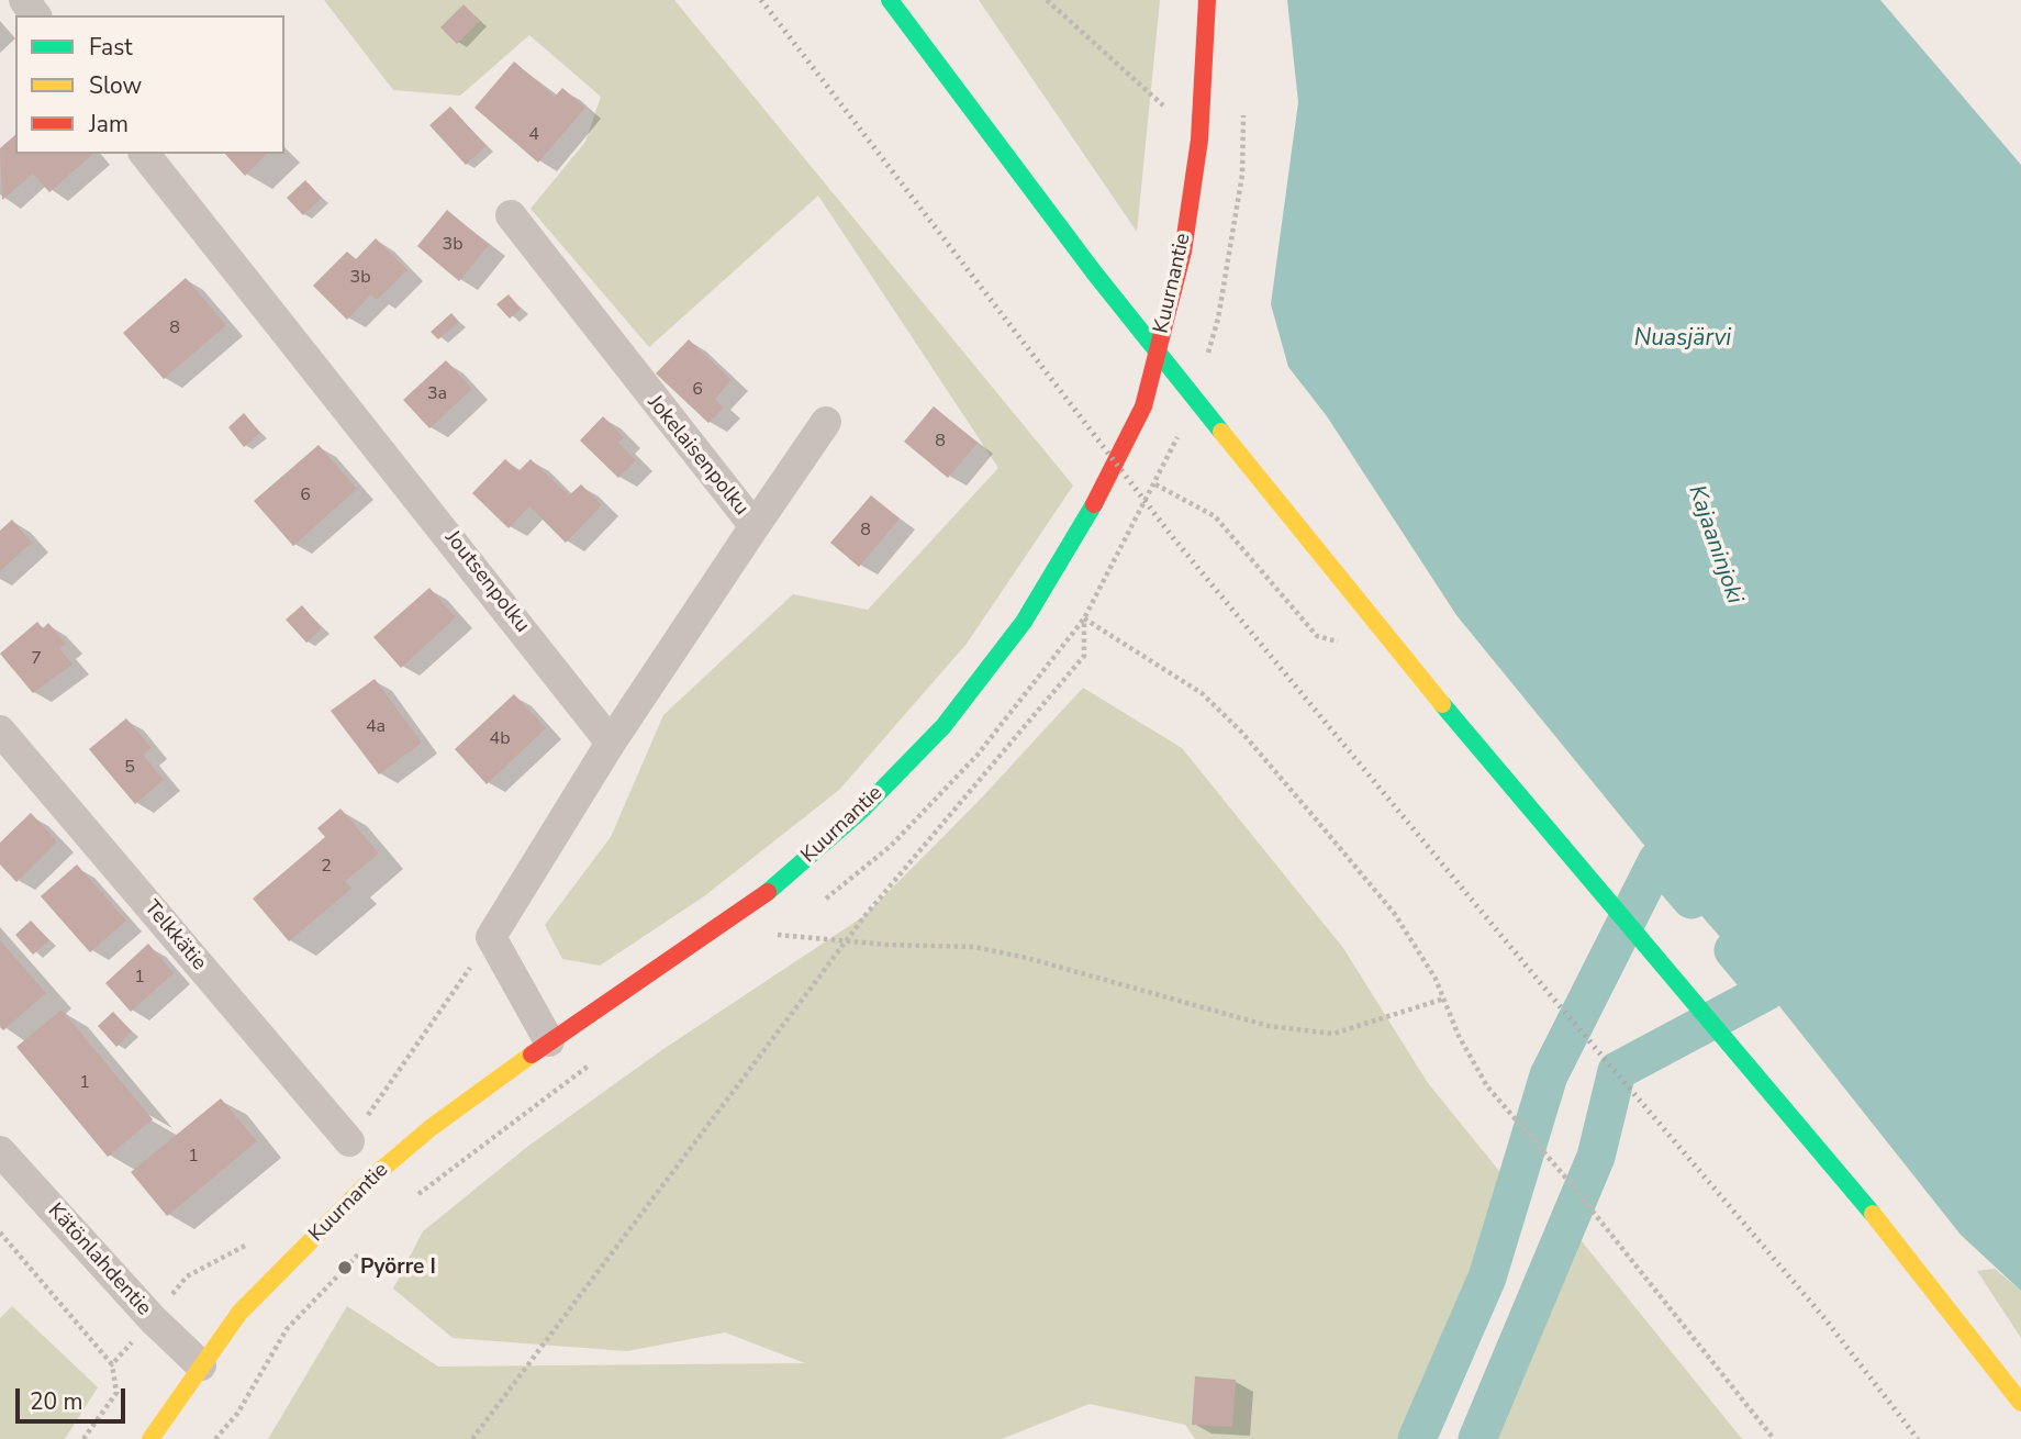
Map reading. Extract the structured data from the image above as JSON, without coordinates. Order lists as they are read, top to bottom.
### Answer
{
  "streets": {
    "main road": ["Kuurnantie"],
    "street": [
      "Jokelaisenpolku",
      "Joutsenpolku",
      "Telkkätie",
      "Kätönlahdentie"
    ]
  },
  "crossings": [
    ["Kuurnantie", "Kätönlahdentie"],
    ["Jokelaisenpolku", "Joutsenpolku"]
  ],
  "water": ["Nuasjärvi", "Kajaaninjoki"],
  "places": ["Pyörre I"],
  "house_numbers": [
    "4",
    "3b",
    "3b",
    "8",
    "6",
    "3a",
    "8",
    "6",
    "8",
    "7",
    "4a",
    "4b",
    "5",
    "2",
    "1",
    "1",
    "1"
  ],
  "legend": ["Fast", "Slow", "Jam"],
  "scale_bar": "20 m"
}
